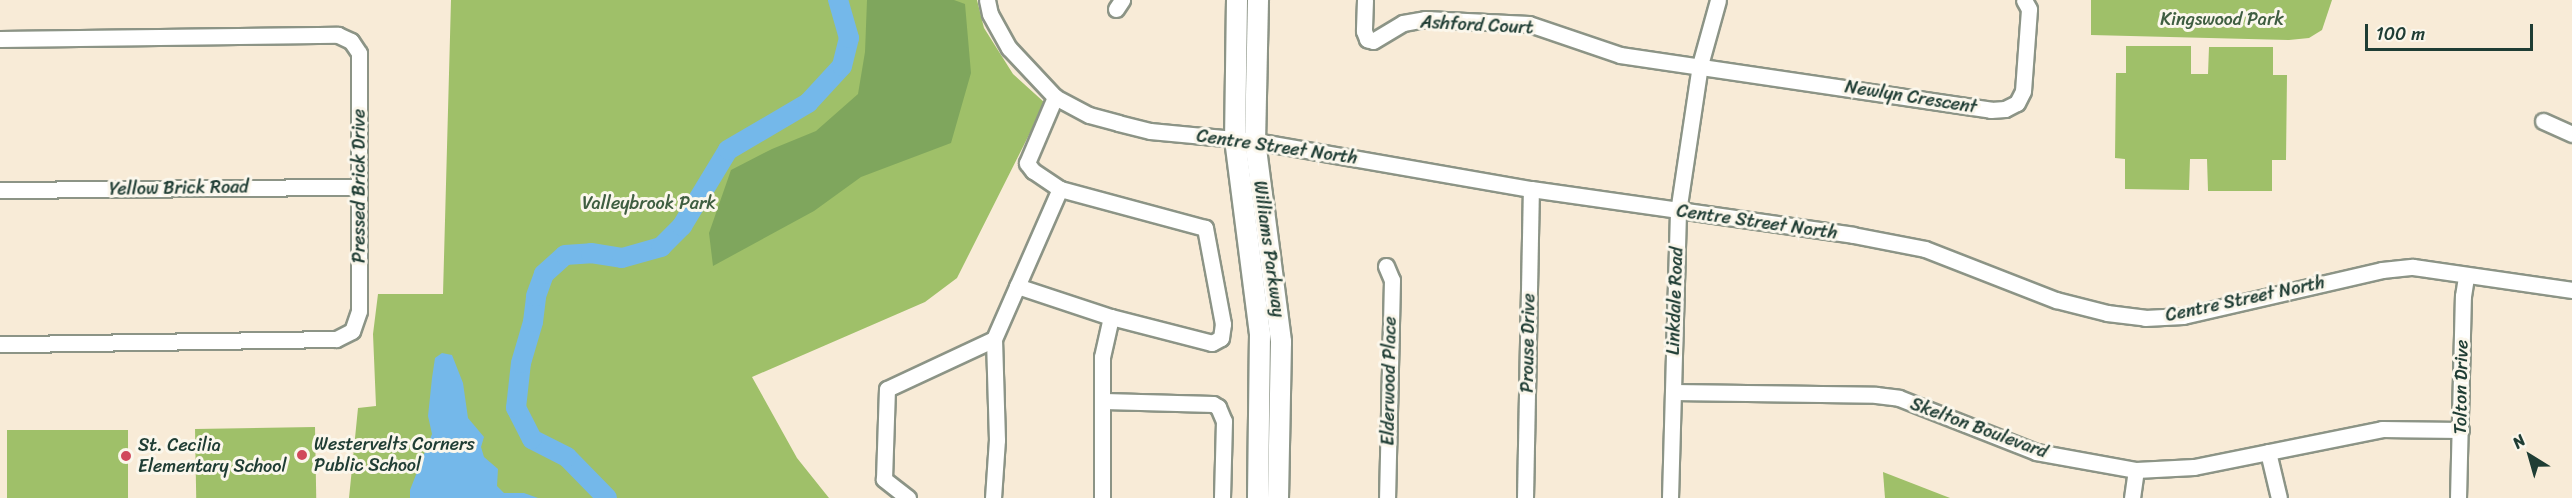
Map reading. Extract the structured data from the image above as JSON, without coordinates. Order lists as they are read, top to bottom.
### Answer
{
  "streets": {
    "main road": ["Williams Parkway"],
    "street": [
      "Ashford Court",
      "Newlyn Crescent",
      "Centre Street North",
      "Pressed Brick Drive",
      "Yellow Brick Road",
      "Linkdale Road",
      "Prouse Drive",
      "Elderwood Place",
      "Tolton Drive",
      "Skelton Boulevard"
    ]
  },
  "crossings": [
    ["Ashford Court", "Newlyn Crescent"],
    ["Ashford Court", "Linkdale Road"],
    ["Newlyn Crescent", "Linkdale Road"],
    ["Centre Street North", "Williams Parkway"],
    ["Centre Street North", "Linkdale Road"],
    ["Centre Street North", "Prouse Drive"],
    ["Centre Street North", "Tolton Drive"],
    ["Pressed Brick Drive", "Yellow Brick Road"],
    ["Linkdale Road", "Skelton Boulevard"],
    ["Tolton Drive", "Skelton Boulevard"]
  ],
  "parks": ["Kingswood Park", "Valleybrook Park"],
  "places": ["Westervelts Corners Public School", "St. Cecilia Elementary School"],
  "scale_bar": "100 m",
  "north": "top left"
}
